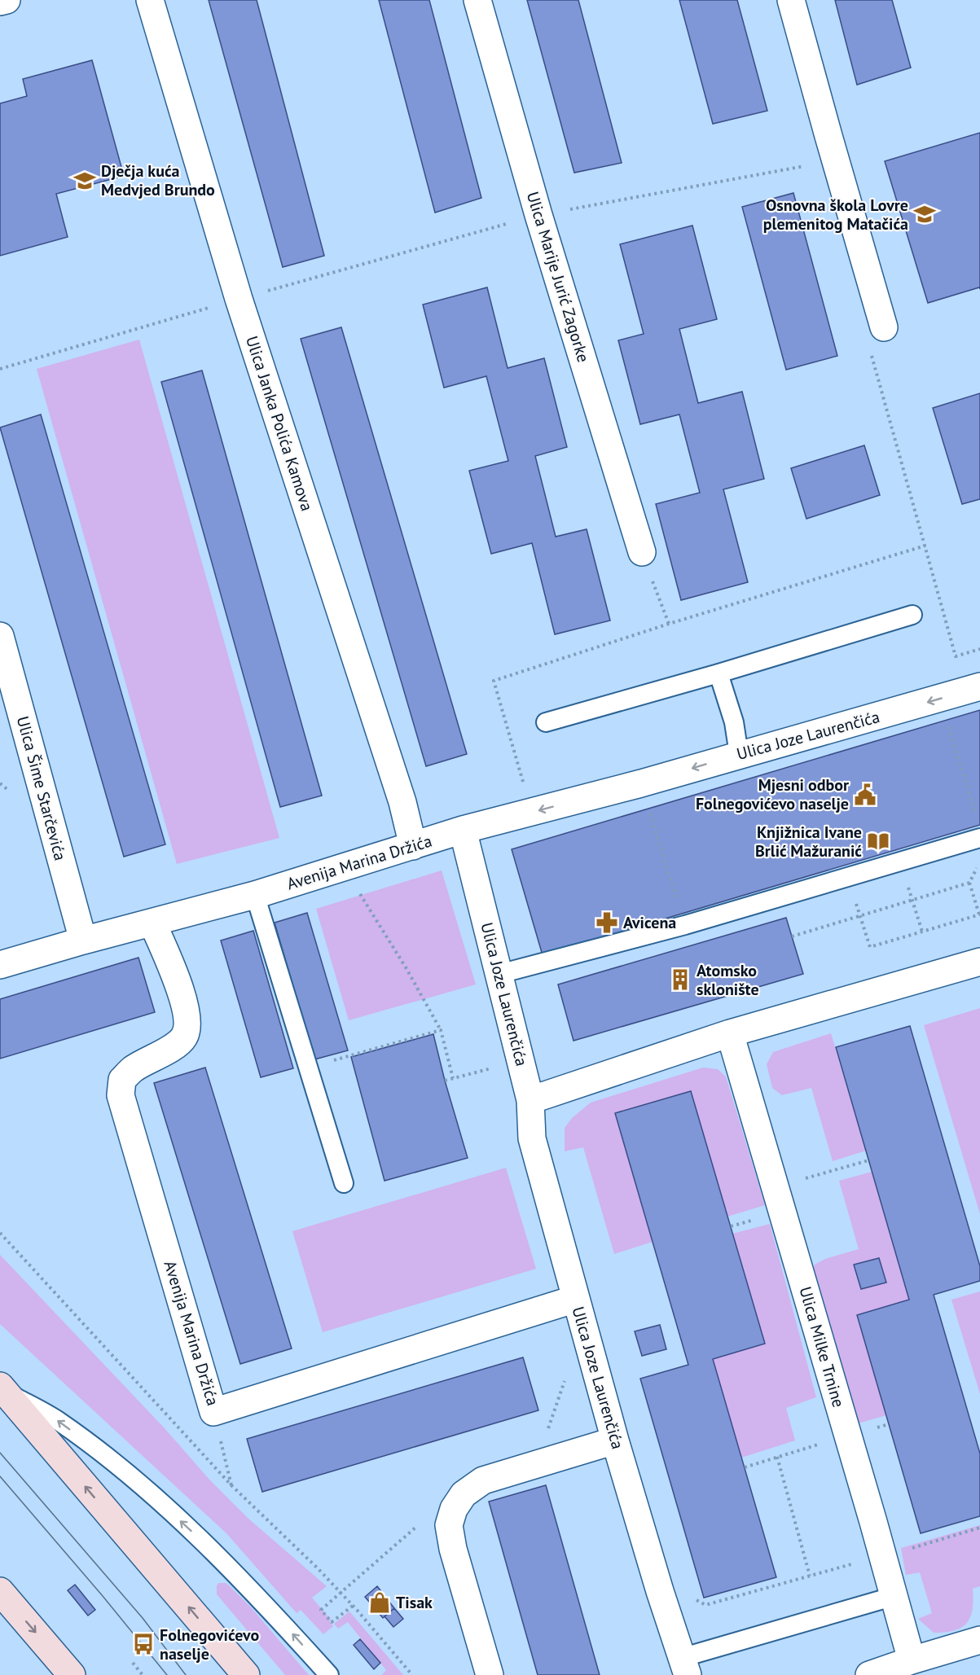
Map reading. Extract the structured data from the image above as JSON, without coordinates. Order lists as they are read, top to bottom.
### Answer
{
  "streets": {
    "street": [
      "Ulica Marije Jurić Zagorke",
      "Ulica Janka Polića Kamova",
      "Ulica Joze Laurenčića",
      "Ulica Šime Starčevića",
      "Avenija Marina Držića",
      "Ulica Milke Trnine"
    ]
  },
  "crossings": [
    ["Ulica Janka Polića Kamova", "Avenija Marina Držića"],
    ["Ulica Joze Laurenčića", "Avenija Marina Držića"],
    ["Ulica Šime Starčevića", "Avenija Marina Držića"]
  ],
  "one_way": ["Ulica Joze Laurenčića"],
  "places": {
    "school or university": ["Dječja kuća Medvjed Brundo", "Osnovna škola Lovre plemenitog Matačića"],
    "public building": ["Mjesni odbor Folnegovićevo naselje"],
    "library": ["Knjižnica Ivane Brlić Mažuranić"],
    "pharmacy": ["Avicena"],
    "building": ["Atomsko sklonište"],
    "shop": ["Tisak"],
    "bus stop": ["Folnegovićevo naselje"]
  }
}
